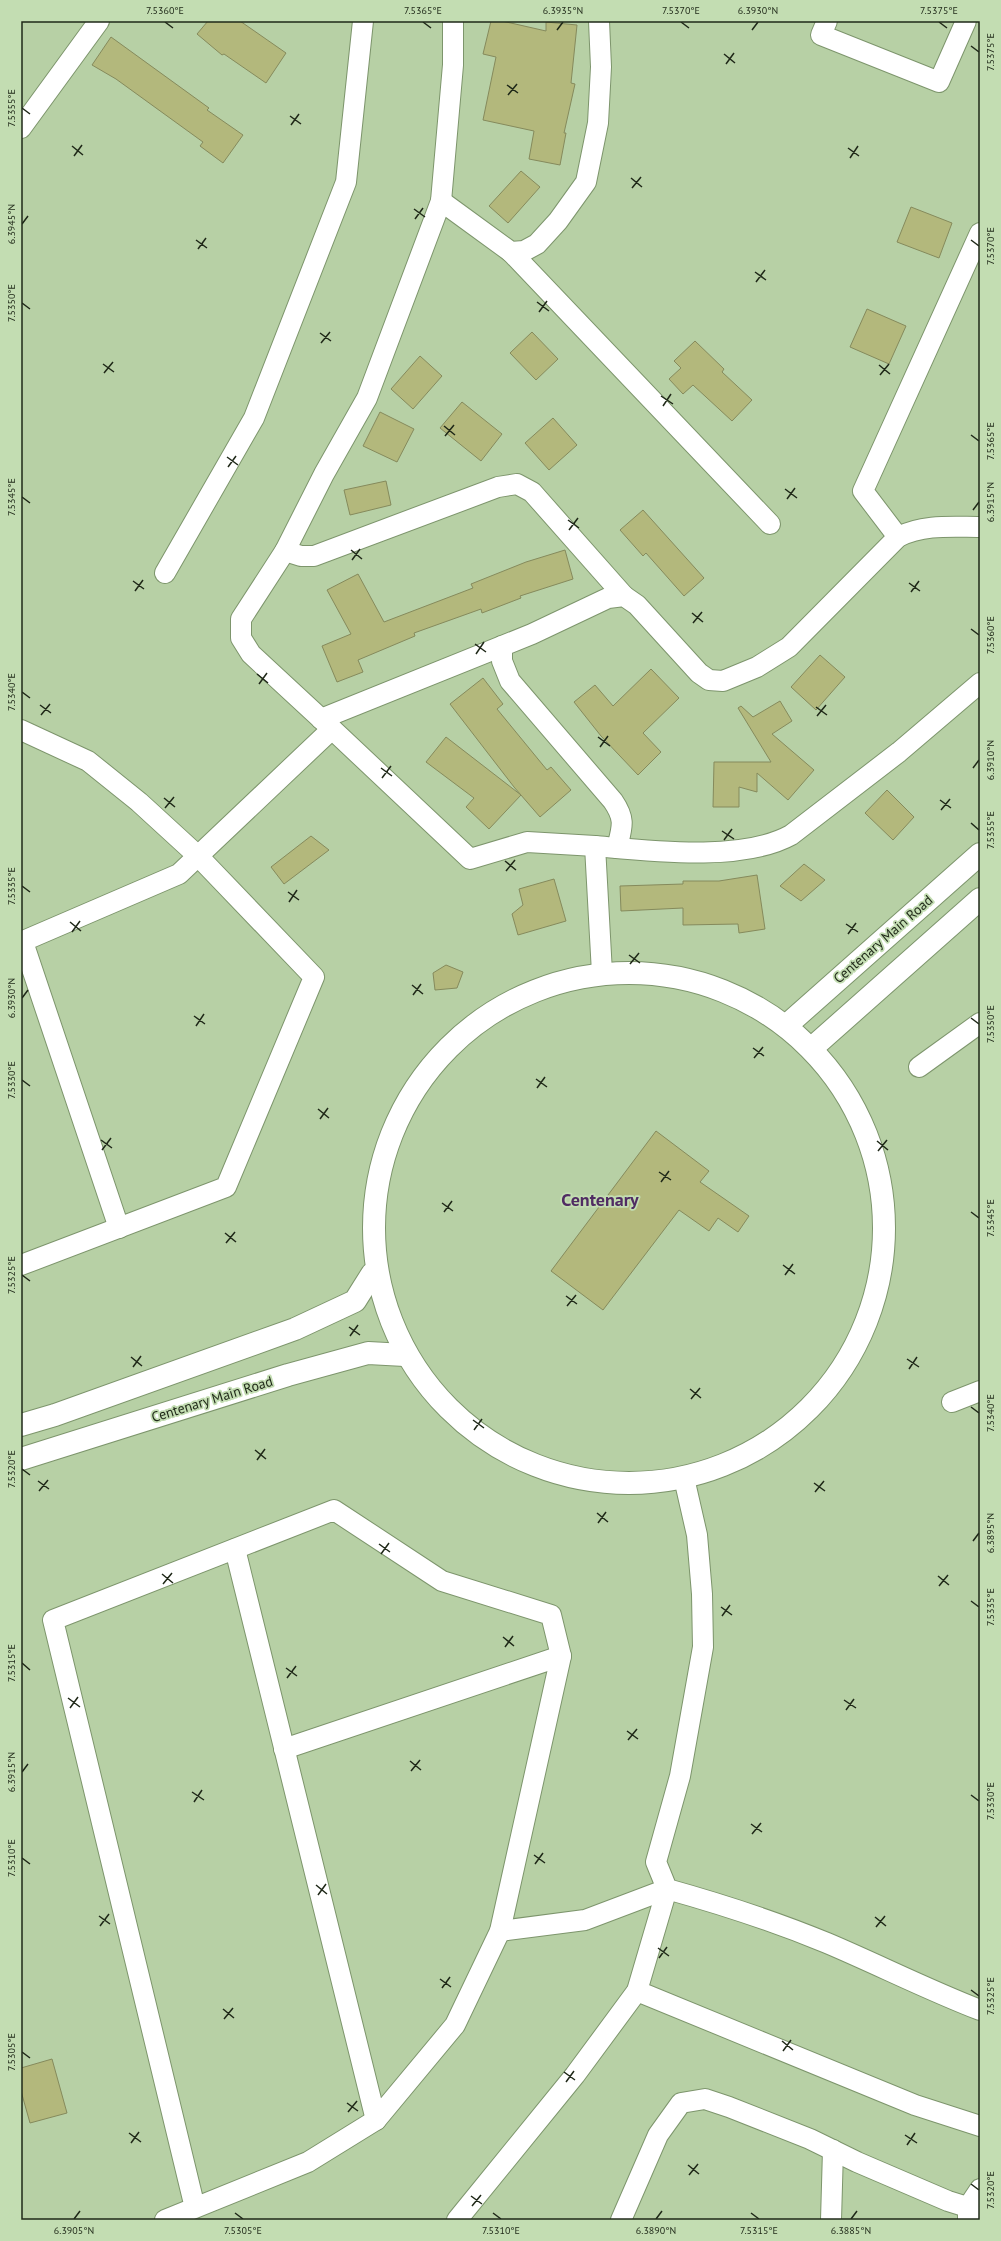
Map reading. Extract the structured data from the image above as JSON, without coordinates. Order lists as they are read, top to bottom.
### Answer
{
  "streets": {
    "street": ["Centenary Main Road"]
  },
  "districts": ["Centenary"],
  "coordinates": [
    "7.5360°E",
    "7.5365°E",
    "6.3935°N",
    "7.5370°E",
    "6.3930°N",
    "7.5375°E",
    "7.5355°E",
    "6.3945°N",
    "7.5350°E",
    "7.5345°E",
    "6.3915°N",
    "7.5340°E",
    "6.3910°N",
    "7.5335°E",
    "7.5330°E",
    "7.5325°E",
    "7.5320°E",
    "6.3895°N",
    "7.5315°E",
    "7.5310°E",
    "7.5305°E",
    "6.3905°N",
    "6.3890°N",
    "6.3885°N"
  ]
}
